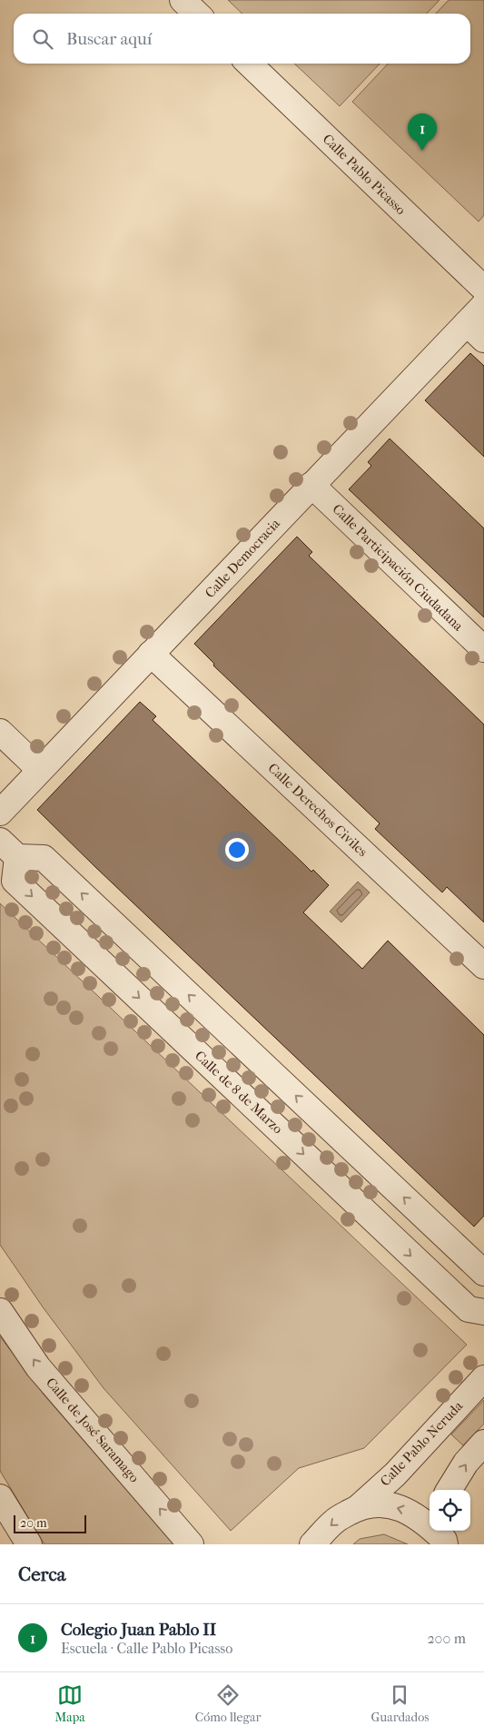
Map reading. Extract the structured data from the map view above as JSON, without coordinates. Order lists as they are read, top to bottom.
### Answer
{
  "streets": {
    "street": [
      "Calle Pablo Picasso",
      "Calle Democracia",
      "Calle Participación Ciudadana",
      "Calle Derechos Civiles",
      "Calle de 8 de Marzo",
      "Calle de José Saramago",
      "Calle Pablo Neruda"
    ]
  },
  "crossings": [
    ["Calle Democracia", "Calle Participación Ciudadana"],
    ["Calle Democracia", "Calle Derechos Civiles"]
  ],
  "one_way": ["Calle de José Saramago"],
  "scale_bar": "20 m",
  "page": {
    "search": "Buscar aquí",
    "pins": "1",
    "scale": "20 m",
    "heading": "Cerca",
    "list": [
      {
        "mark": "1",
        "name": "Colegio Juan Pablo II",
        "note": "Escuela · Calle Pablo Picasso",
        "value": "200 m"
      }
    ],
    "nav": ["Mapa", "Cómo llegar", "Guardados"]
  }
}
